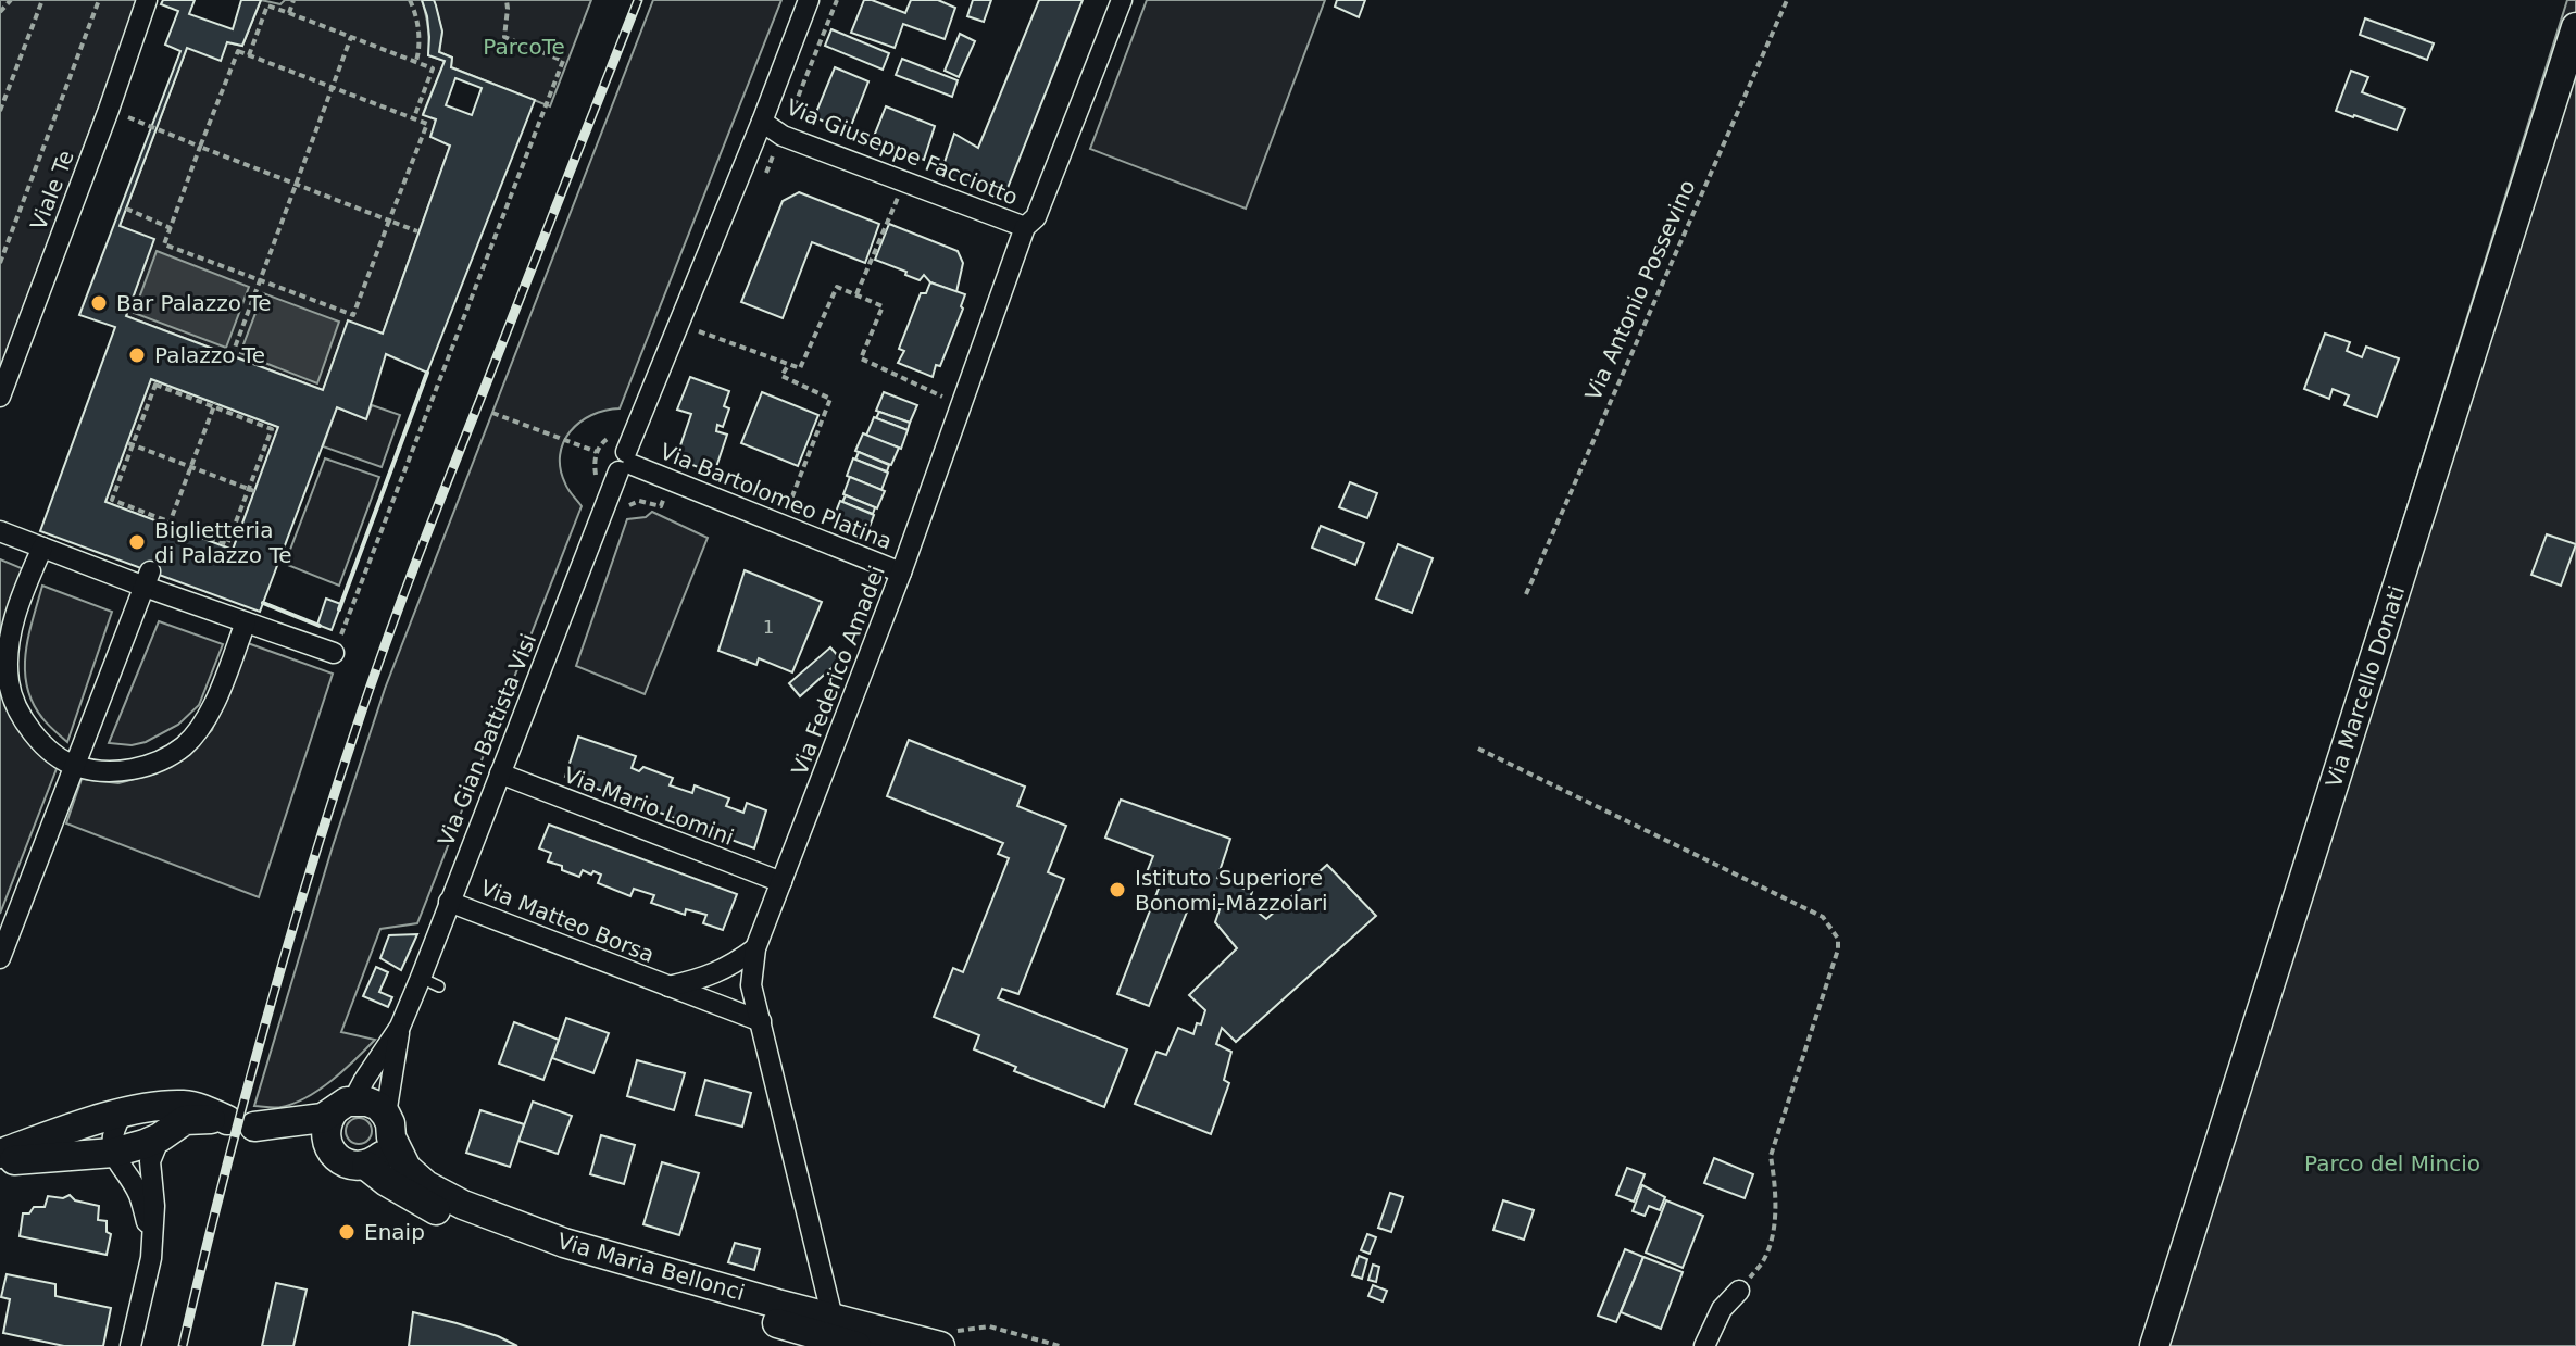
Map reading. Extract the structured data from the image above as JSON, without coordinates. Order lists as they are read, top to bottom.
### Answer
{
  "streets": {
    "street": [
      "Via Giuseppe Facciotto",
      "Viale Te",
      "Via Bartolomeo Platina",
      "Via Federico Amadei",
      "Via Marcello Donati",
      "Via Gian Battista Visi",
      "Via Mario Lomini",
      "Via Matteo Borsa",
      "Via Maria Bellonci"
    ],
    "path": ["Via Antonio Possevino"]
  },
  "crossings": [
    ["Via Giuseppe Facciotto", "Via Federico Amadei"],
    ["Via Giuseppe Facciotto", "Via Gian Battista Visi"],
    ["Via Bartolomeo Platina", "Via Federico Amadei"],
    ["Via Bartolomeo Platina", "Via Gian Battista Visi"],
    ["Via Federico Amadei", "Via Mario Lomini"],
    ["Via Federico Amadei", "Via Matteo Borsa"],
    ["Via Federico Amadei", "Via Maria Bellonci"],
    ["Via Gian Battista Visi", "Via Mario Lomini"],
    ["Via Gian Battista Visi", "Via Matteo Borsa"],
    ["Via Gian Battista Visi", "Via Maria Bellonci"]
  ],
  "parks": ["ParcoTe", "Parco del Mincio"],
  "places": [
    "Bar Palazzo Te",
    "Palazzo Te",
    "Biglietteria di Palazzo Te",
    "Istituto Superiore Bonomi-Mazzolari",
    "Enaip"
  ],
  "house_numbers": ["1"]
}
